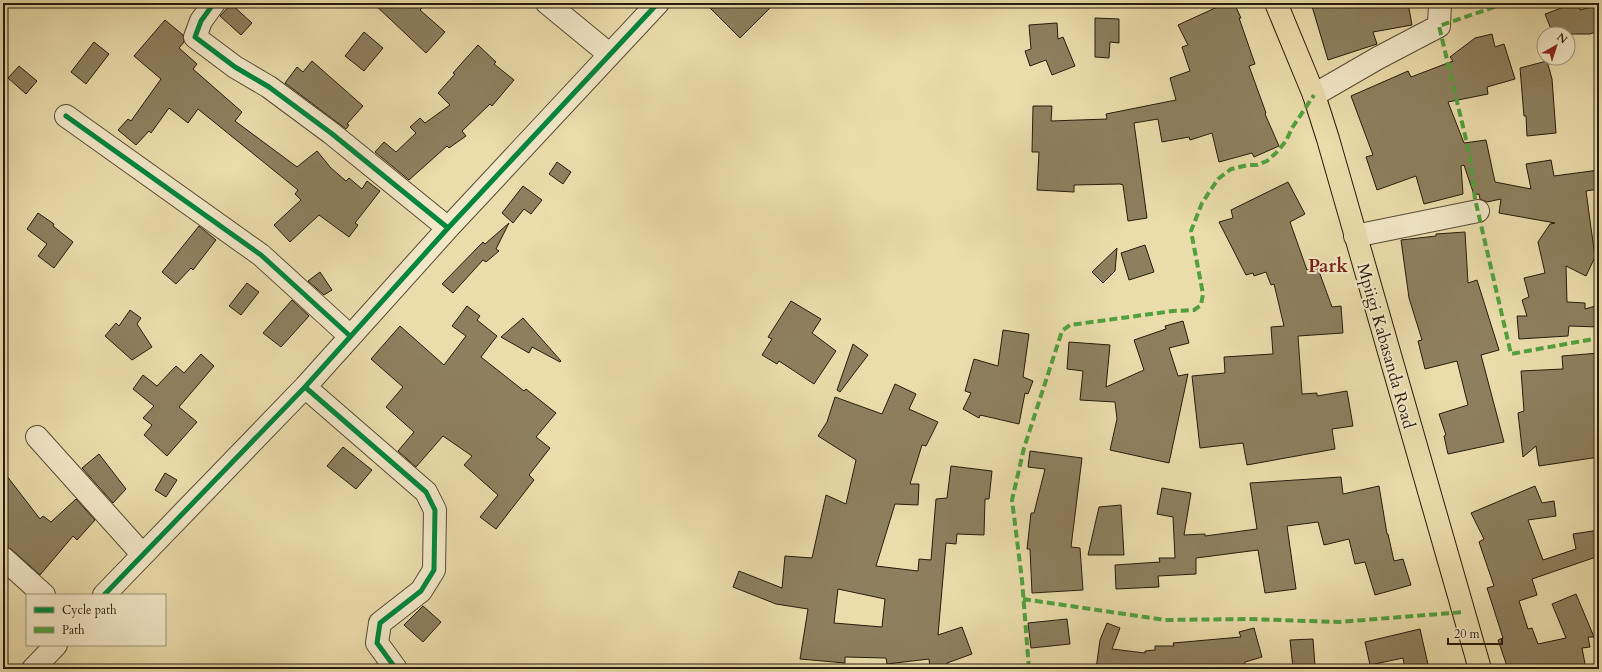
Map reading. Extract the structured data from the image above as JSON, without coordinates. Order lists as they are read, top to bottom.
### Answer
{
  "streets": {
    "main road": ["Mpiigi Kabasanda Road"]
  },
  "districts": ["Park"],
  "legend": ["Cycle path", "Path"],
  "scale_bar": "20 m",
  "north": "top right"
}
